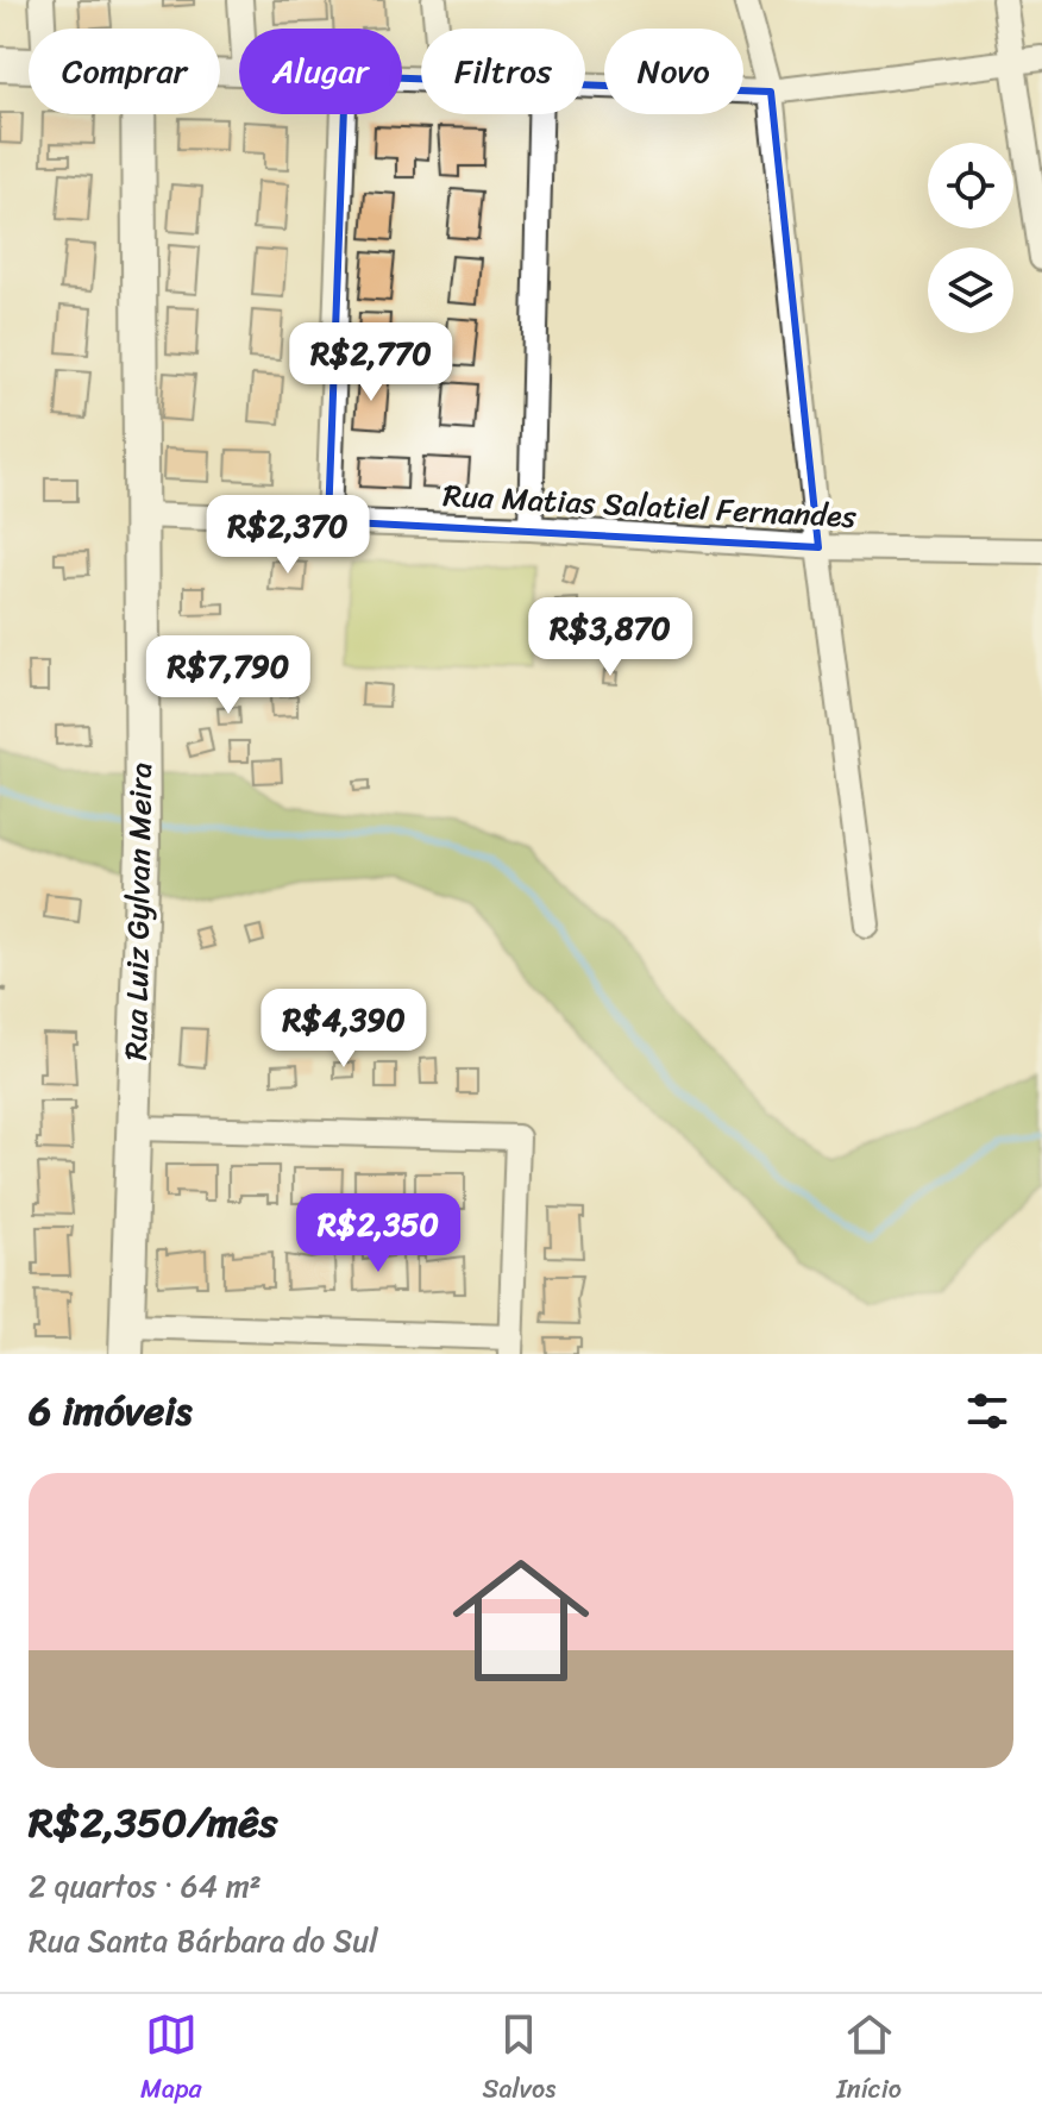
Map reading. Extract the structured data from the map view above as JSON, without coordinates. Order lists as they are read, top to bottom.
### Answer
{
  "streets": {
    "street": ["Rua Matias Salatiel Fernandes", "Rua Luiz Gylvan Meira"]
  },
  "crossings": [
    ["Rua Matias Salatiel Fernandes", "Rua Luiz Gylvan Meira"]
  ],
  "page": {
    "chip": [
      "Comprar",
      "Alugar",
      "Filtros",
      "Novo"
    ],
    "price": [
      "R$2,770",
      "R$2,370",
      "R$3,870",
      "R$7,790",
      "R$4,390",
      "R$2,350"
    ],
    "heading": "6 imóveis",
    "list": [
      {
        "name": "R$2,350/mês",
        "note": "2 quartos · 64 m² · Rua Santa Bárbara do Sul"
      }
    ],
    "tabs": ["Mapa", "Salvos", "Início"]
  }
}
